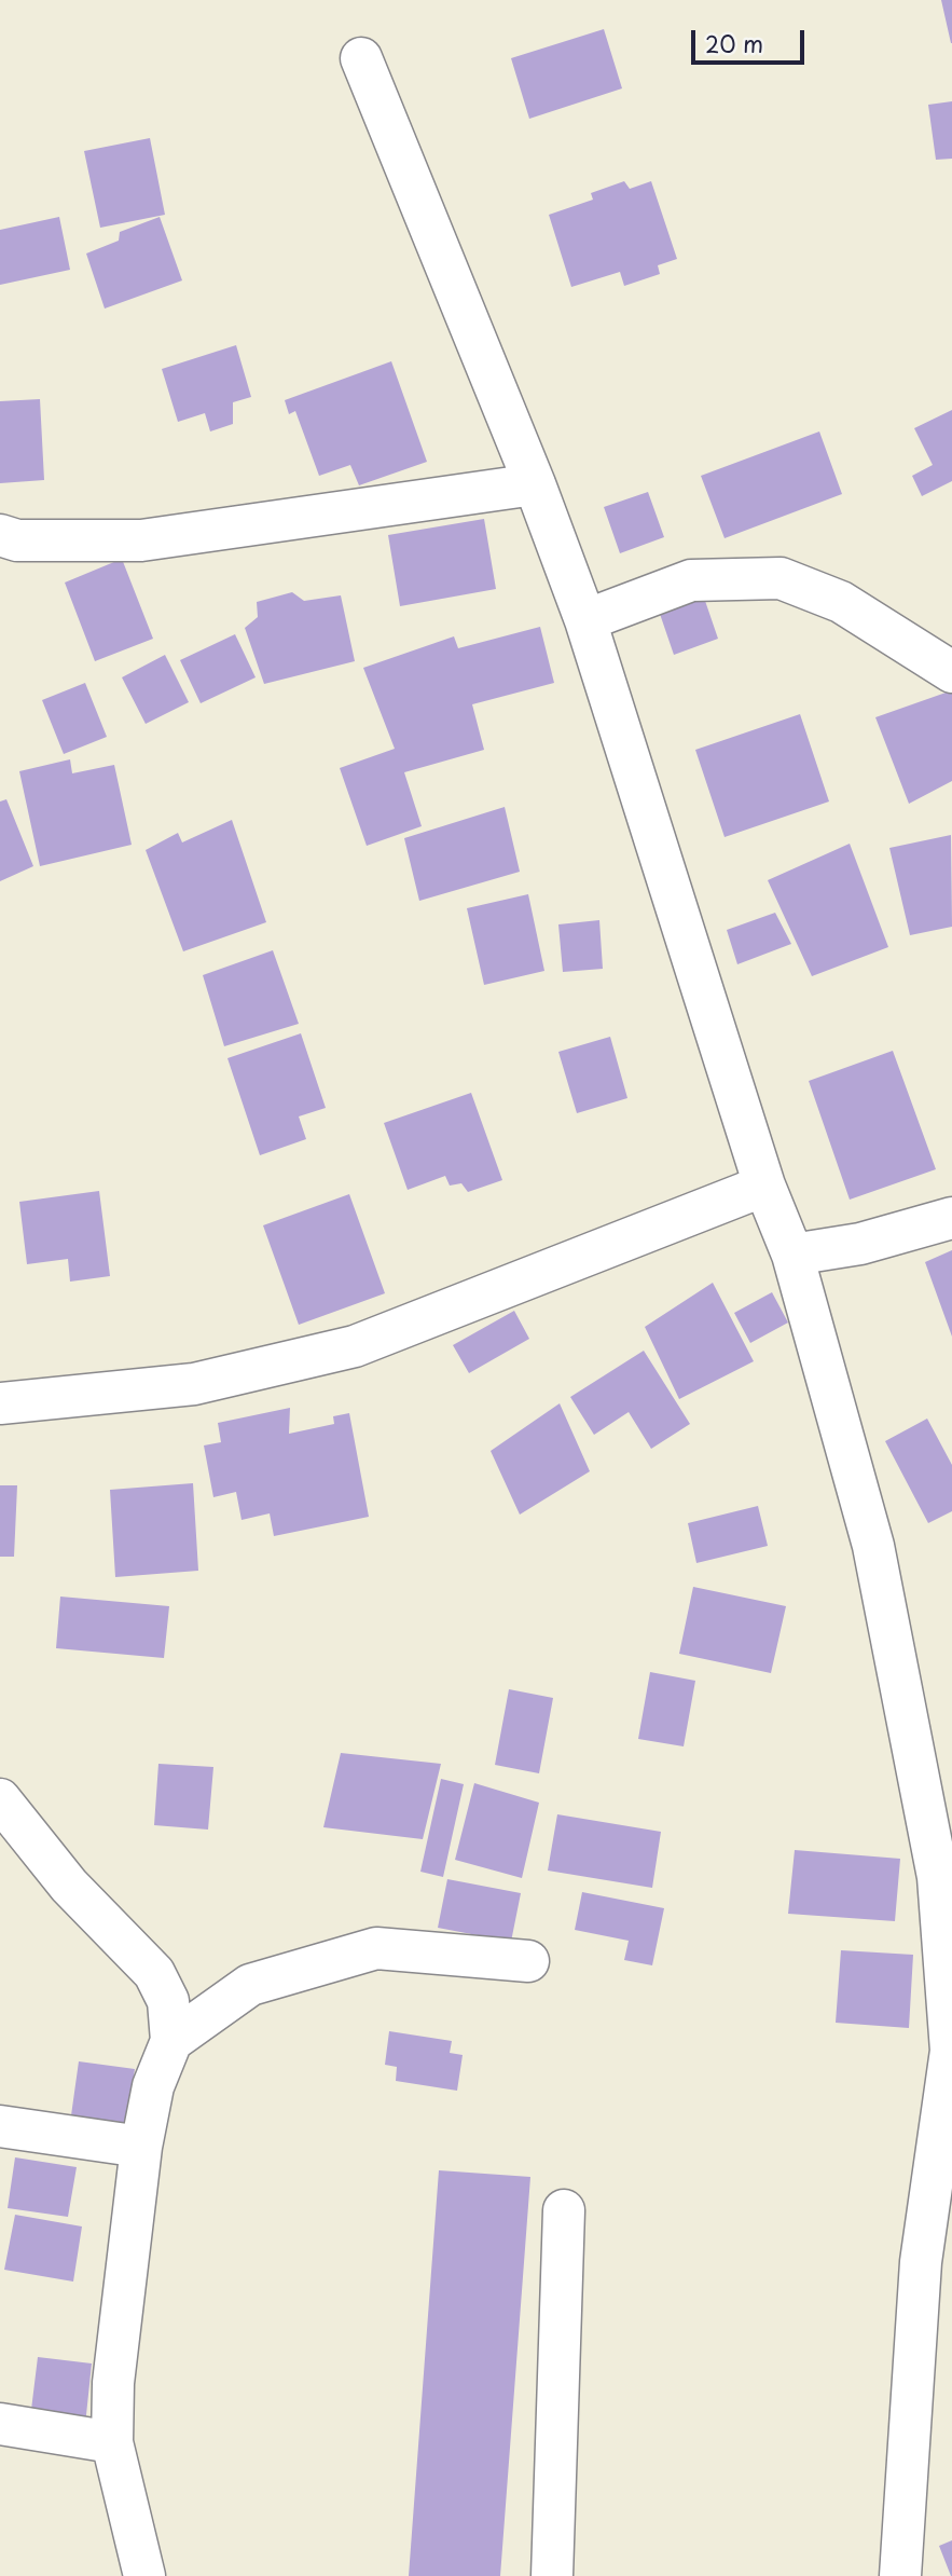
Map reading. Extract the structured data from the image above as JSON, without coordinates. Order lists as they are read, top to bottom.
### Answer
{
  "scale_bar": "20 m"
}
